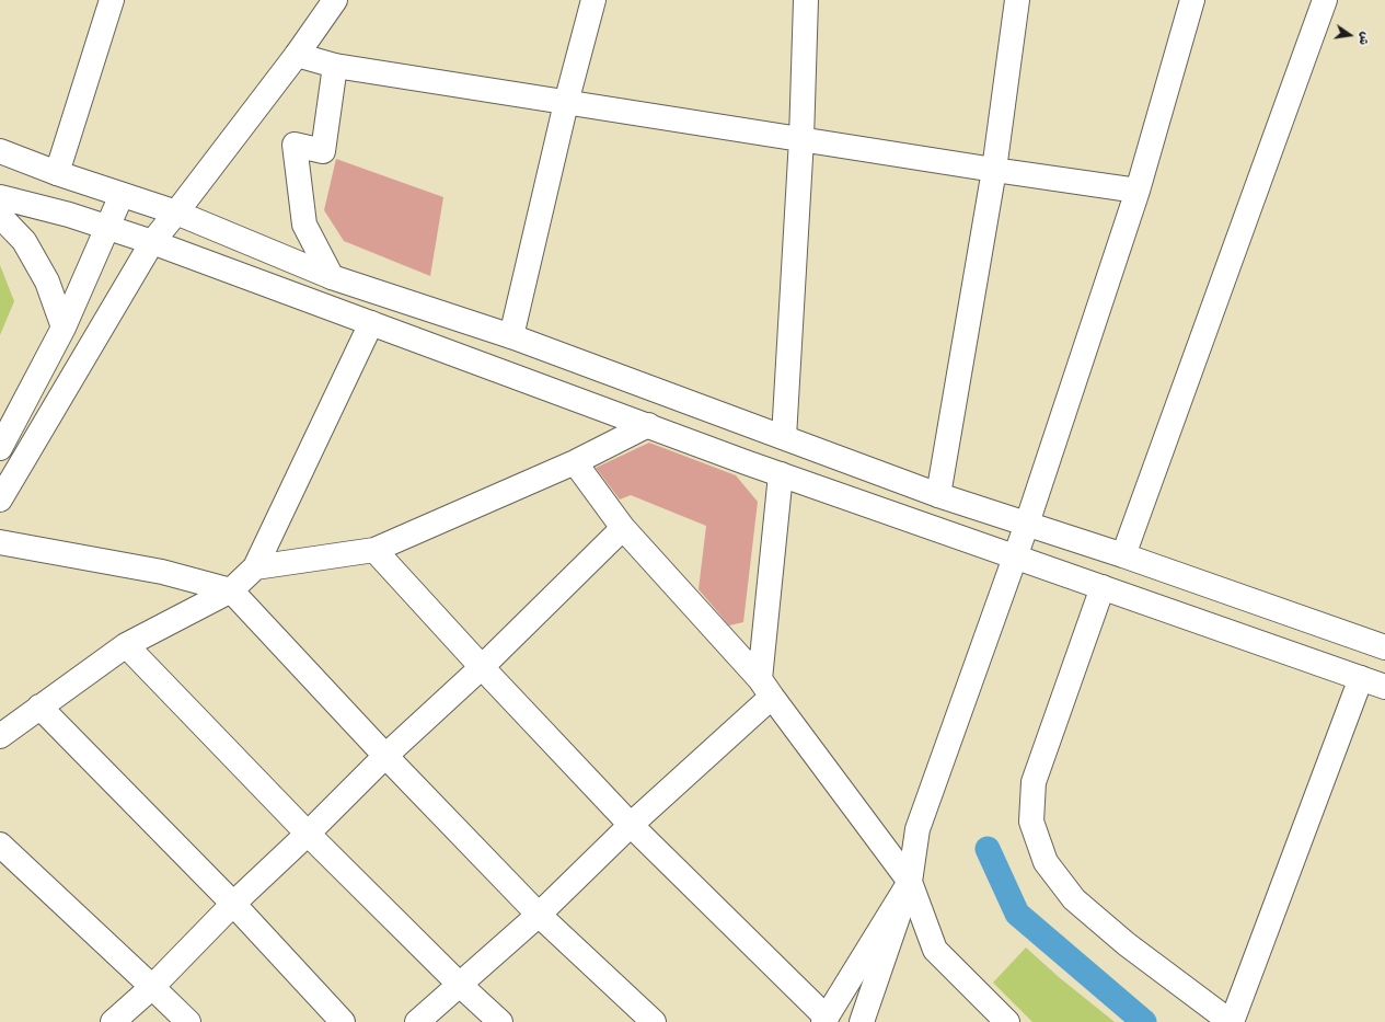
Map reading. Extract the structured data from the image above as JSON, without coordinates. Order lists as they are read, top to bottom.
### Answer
{
  "north": "right"
}
